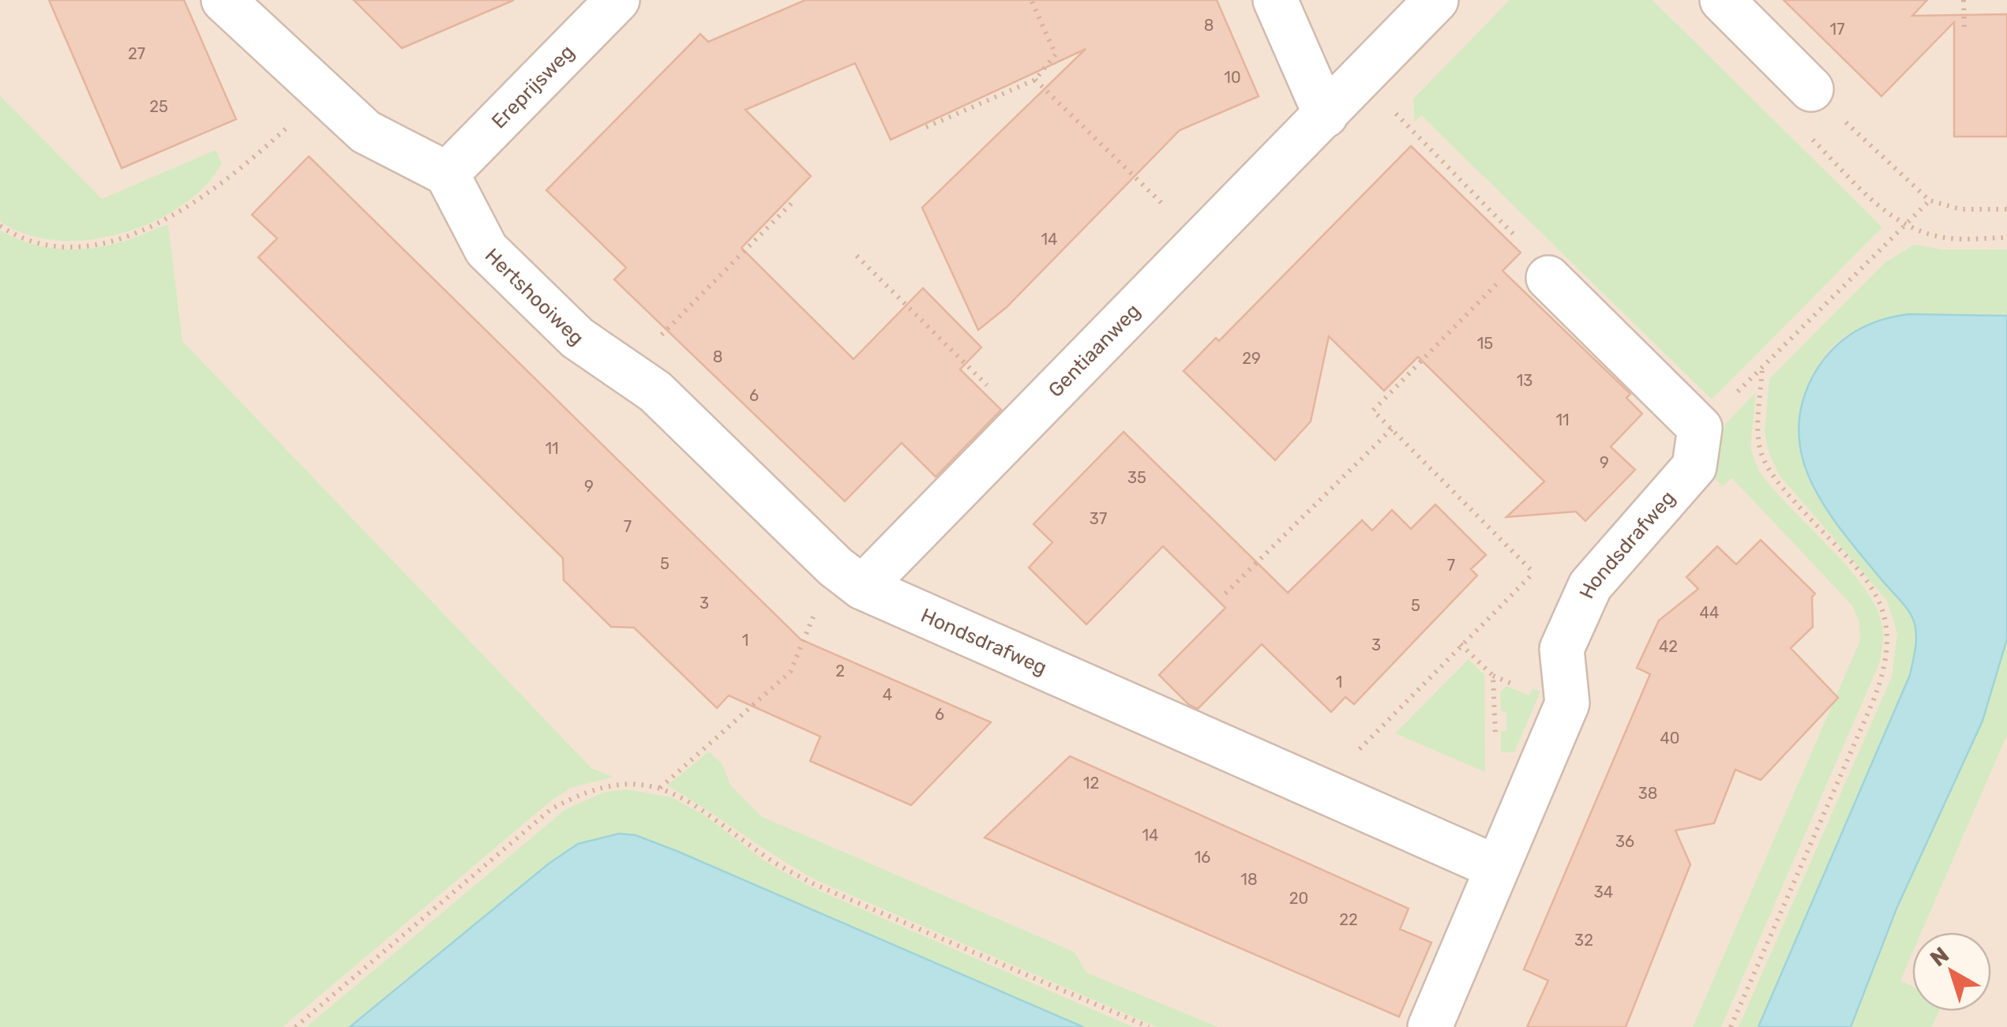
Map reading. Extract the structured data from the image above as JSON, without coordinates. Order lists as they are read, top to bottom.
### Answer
{
  "streets": {
    "street": [
      "Ereprijsweg",
      "Hertshooiweg",
      "Gentiaanweg",
      "Hondsdrafweg"
    ]
  },
  "crossings": [
    ["Ereprijsweg", "Hertshooiweg"],
    ["Hertshooiweg", "Gentiaanweg"],
    ["Hertshooiweg", "Hondsdrafweg"],
    ["Gentiaanweg", "Hondsdrafweg"]
  ],
  "house_numbers": [
    "8",
    "17",
    "27",
    "10",
    "25",
    "14",
    "15",
    "8",
    "29",
    "13",
    "6",
    "11",
    "11",
    "9",
    "35",
    "9",
    "37",
    "7",
    "5",
    "7",
    "3",
    "5",
    "44",
    "1",
    "3",
    "42",
    "2",
    "1",
    "4",
    "6",
    "40",
    "12",
    "38",
    "14",
    "36",
    "16",
    "18",
    "34",
    "20",
    "22",
    "32"
  ],
  "north": "top left"
}
